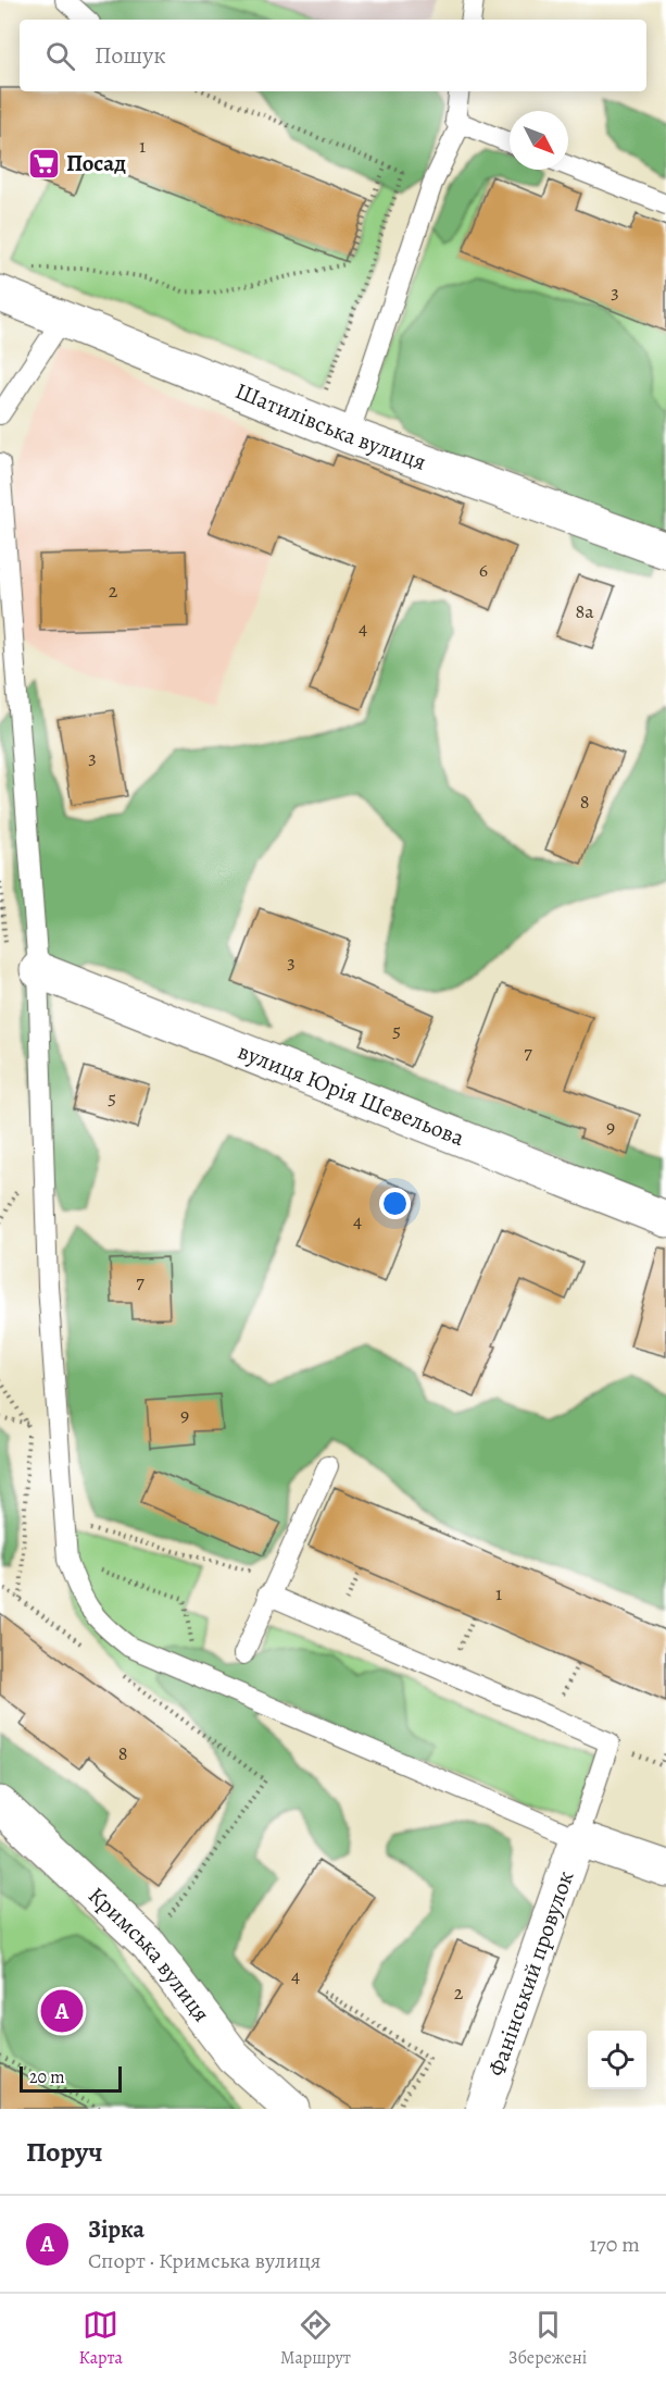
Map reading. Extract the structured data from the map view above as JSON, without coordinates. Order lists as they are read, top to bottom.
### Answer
{
  "streets": {
    "street": [
      "Шатилівська вулиця",
      "вулиця Юрія Шевельова",
      "Кримська вулиця",
      "Фанінський провулок"
    ]
  },
  "places": {
    "supermarket": ["Посад"]
  },
  "house_numbers": [
    "1",
    "3",
    "6",
    "2",
    "8а",
    "4",
    "3",
    "8",
    "3",
    "5",
    "7",
    "5",
    "9",
    "4",
    "7",
    "9",
    "1",
    "8",
    "4",
    "2"
  ],
  "scale_bar": "20 m",
  "north": "bottom right",
  "page": {
    "search": "Пошук",
    "pins": "A",
    "scale": "20 m",
    "heading": "Поруч",
    "list": [
      {
        "mark": "A",
        "name": "Зірка",
        "note": "Спорт · Кримська вулиця",
        "value": "170 m"
      }
    ],
    "nav": ["Карта", "Маршрут", "Збережені"]
  }
}
